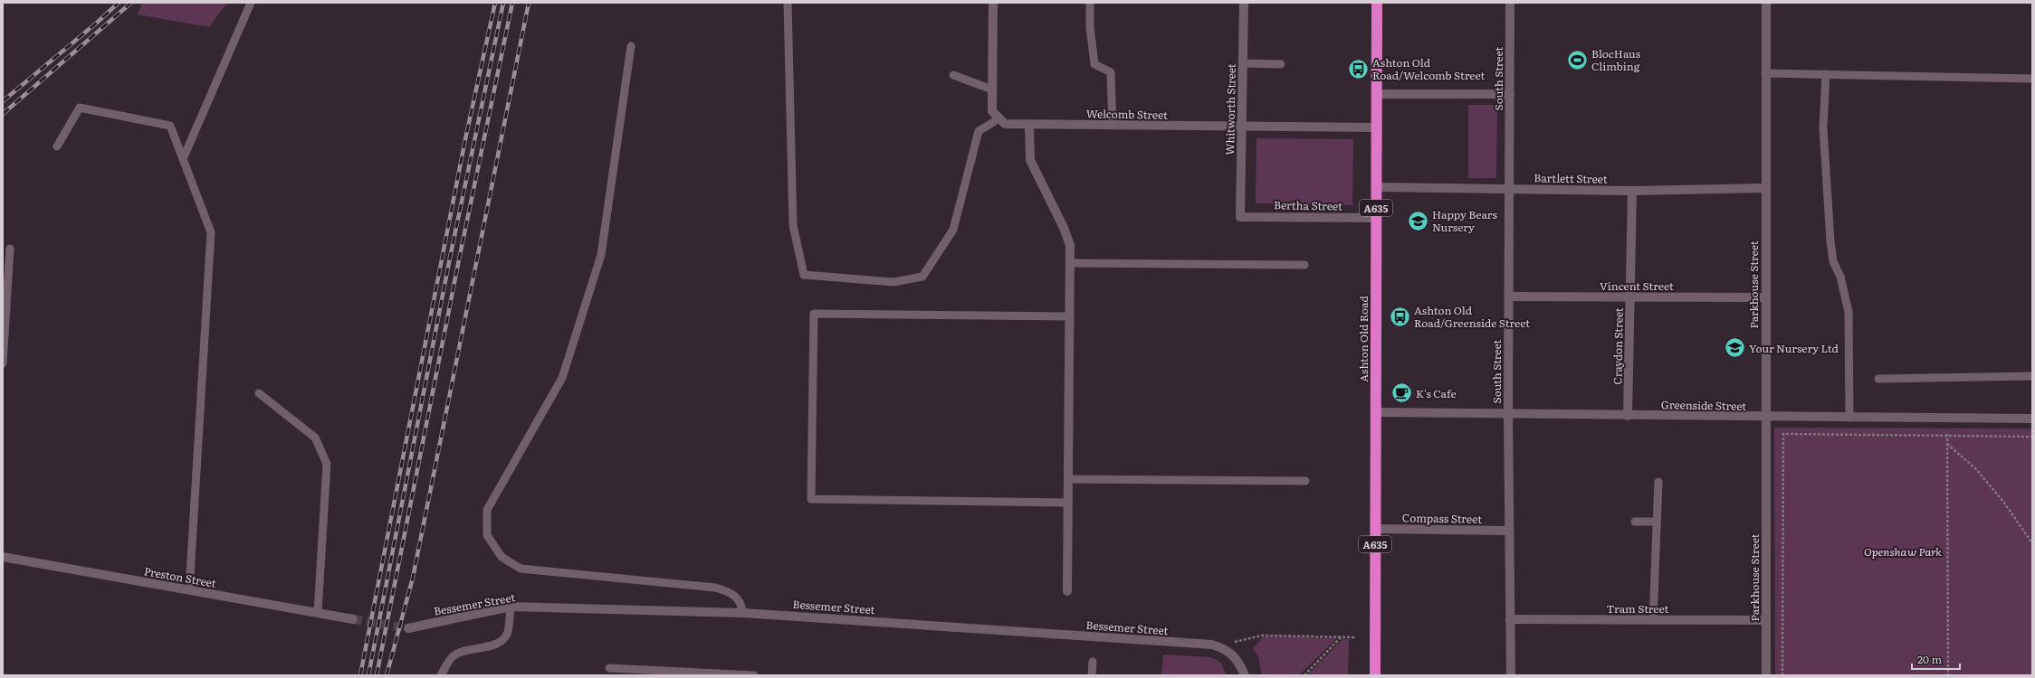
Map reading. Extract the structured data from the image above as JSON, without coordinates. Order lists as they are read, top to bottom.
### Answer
{
  "streets": {
    "highway": ["A635", "Ashton Old Road"],
    "street": [
      "South Street",
      "Whitworth Street",
      "Welcomb Street",
      "Bartlett Street",
      "Bertha Street",
      "Parkhouse Street",
      "Vincent Street",
      "Craydon Street",
      "Greenside Street",
      "Compass Street",
      "Preston Street",
      "Bessemer Street",
      "Tram Street"
    ]
  },
  "crossings": [
    ["South Street", "Bartlett Street"],
    ["South Street", "Vincent Street"],
    ["South Street", "Greenside Street"],
    ["South Street", "Compass Street"],
    ["South Street", "Tram Street"],
    ["Whitworth Street", "Welcomb Street"],
    ["Whitworth Street", "Bertha Street"],
    ["Welcomb Street", "Ashton Old Road"],
    ["Bartlett Street", "Parkhouse Street"],
    ["Bartlett Street", "Ashton Old Road"],
    ["Bartlett Street", "Craydon Street"],
    ["Bertha Street", "Ashton Old Road"],
    ["Parkhouse Street", "Vincent Street"],
    ["Parkhouse Street", "Greenside Street"],
    ["Parkhouse Street", "Tram Street"],
    ["Vincent Street", "Craydon Street"],
    ["Ashton Old Road", "Greenside Street"],
    ["Ashton Old Road", "Compass Street"],
    ["Craydon Street", "Greenside Street"]
  ],
  "parks": ["Openshaw Park"],
  "places": {
    "sports": ["BlocHaus Climbing"],
    "bus stop": ["Ashton Old Road/Welcomb Street", "Ashton Old Road/Greenside Street"],
    "school or university": ["Happy Bears Nursery", "Your Nursery Ltd"],
    "cafe": ["K's Cafe"]
  },
  "scale_bar": "20 m"
}
